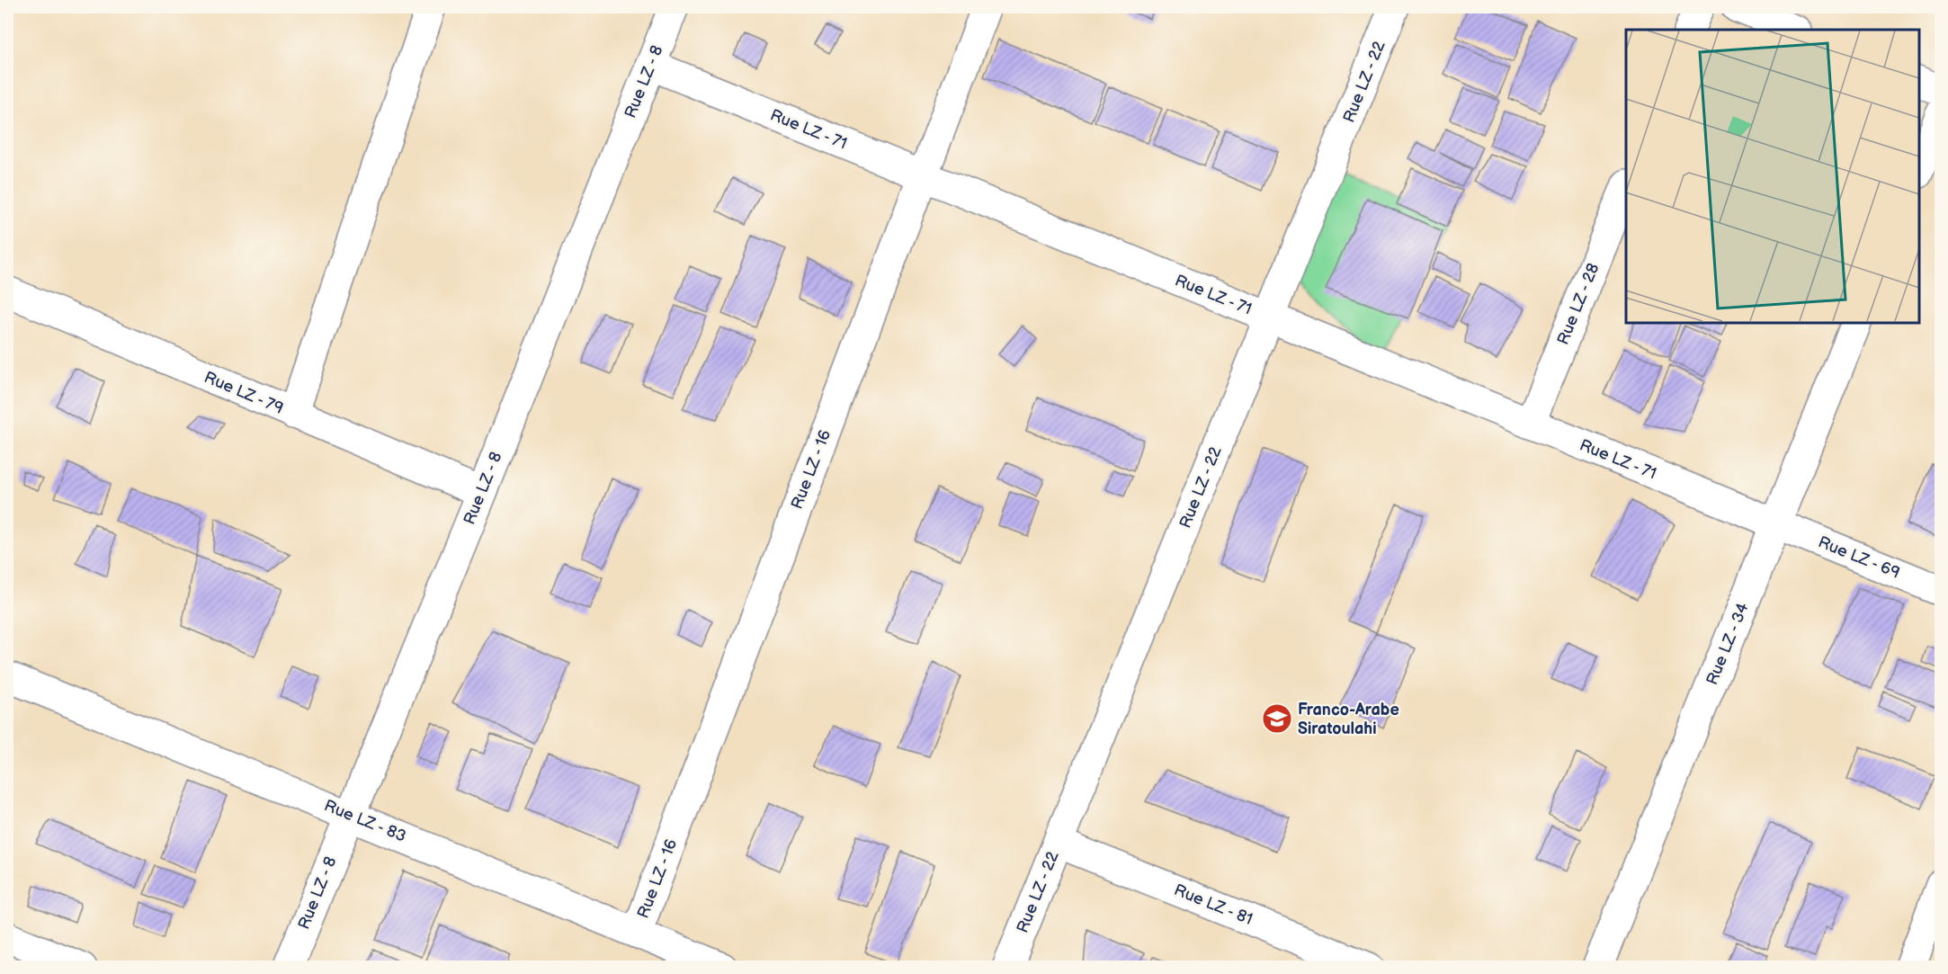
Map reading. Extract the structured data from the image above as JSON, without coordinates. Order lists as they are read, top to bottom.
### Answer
{
  "streets": {
    "street": [
      "Rue LZ - 8",
      "Rue LZ - 22",
      "Rue LZ - 71",
      "Rue LZ - 28",
      "Rue LZ - 79",
      "Rue LZ - 16",
      "Rue LZ - 69",
      "Rue LZ - 34",
      "Rue LZ - 83",
      "Rue LZ - 81"
    ]
  },
  "crossings": [
    ["Rue LZ - 8", "Rue LZ - 71"],
    ["Rue LZ - 8", "Rue LZ - 79"],
    ["Rue LZ - 8", "Rue LZ - 83"],
    ["Rue LZ - 22", "Rue LZ - 71"],
    ["Rue LZ - 22", "Rue LZ - 81"],
    ["Rue LZ - 71", "Rue LZ - 28"],
    ["Rue LZ - 71", "Rue LZ - 16"],
    ["Rue LZ - 71", "Rue LZ - 69"],
    ["Rue LZ - 71", "Rue LZ - 34"],
    ["Rue LZ - 16", "Rue LZ - 83"],
    ["Rue LZ - 69", "Rue LZ - 34"]
  ],
  "places": {
    "school or university": ["Franco-Arabe Siratoulahi"]
  }
}
